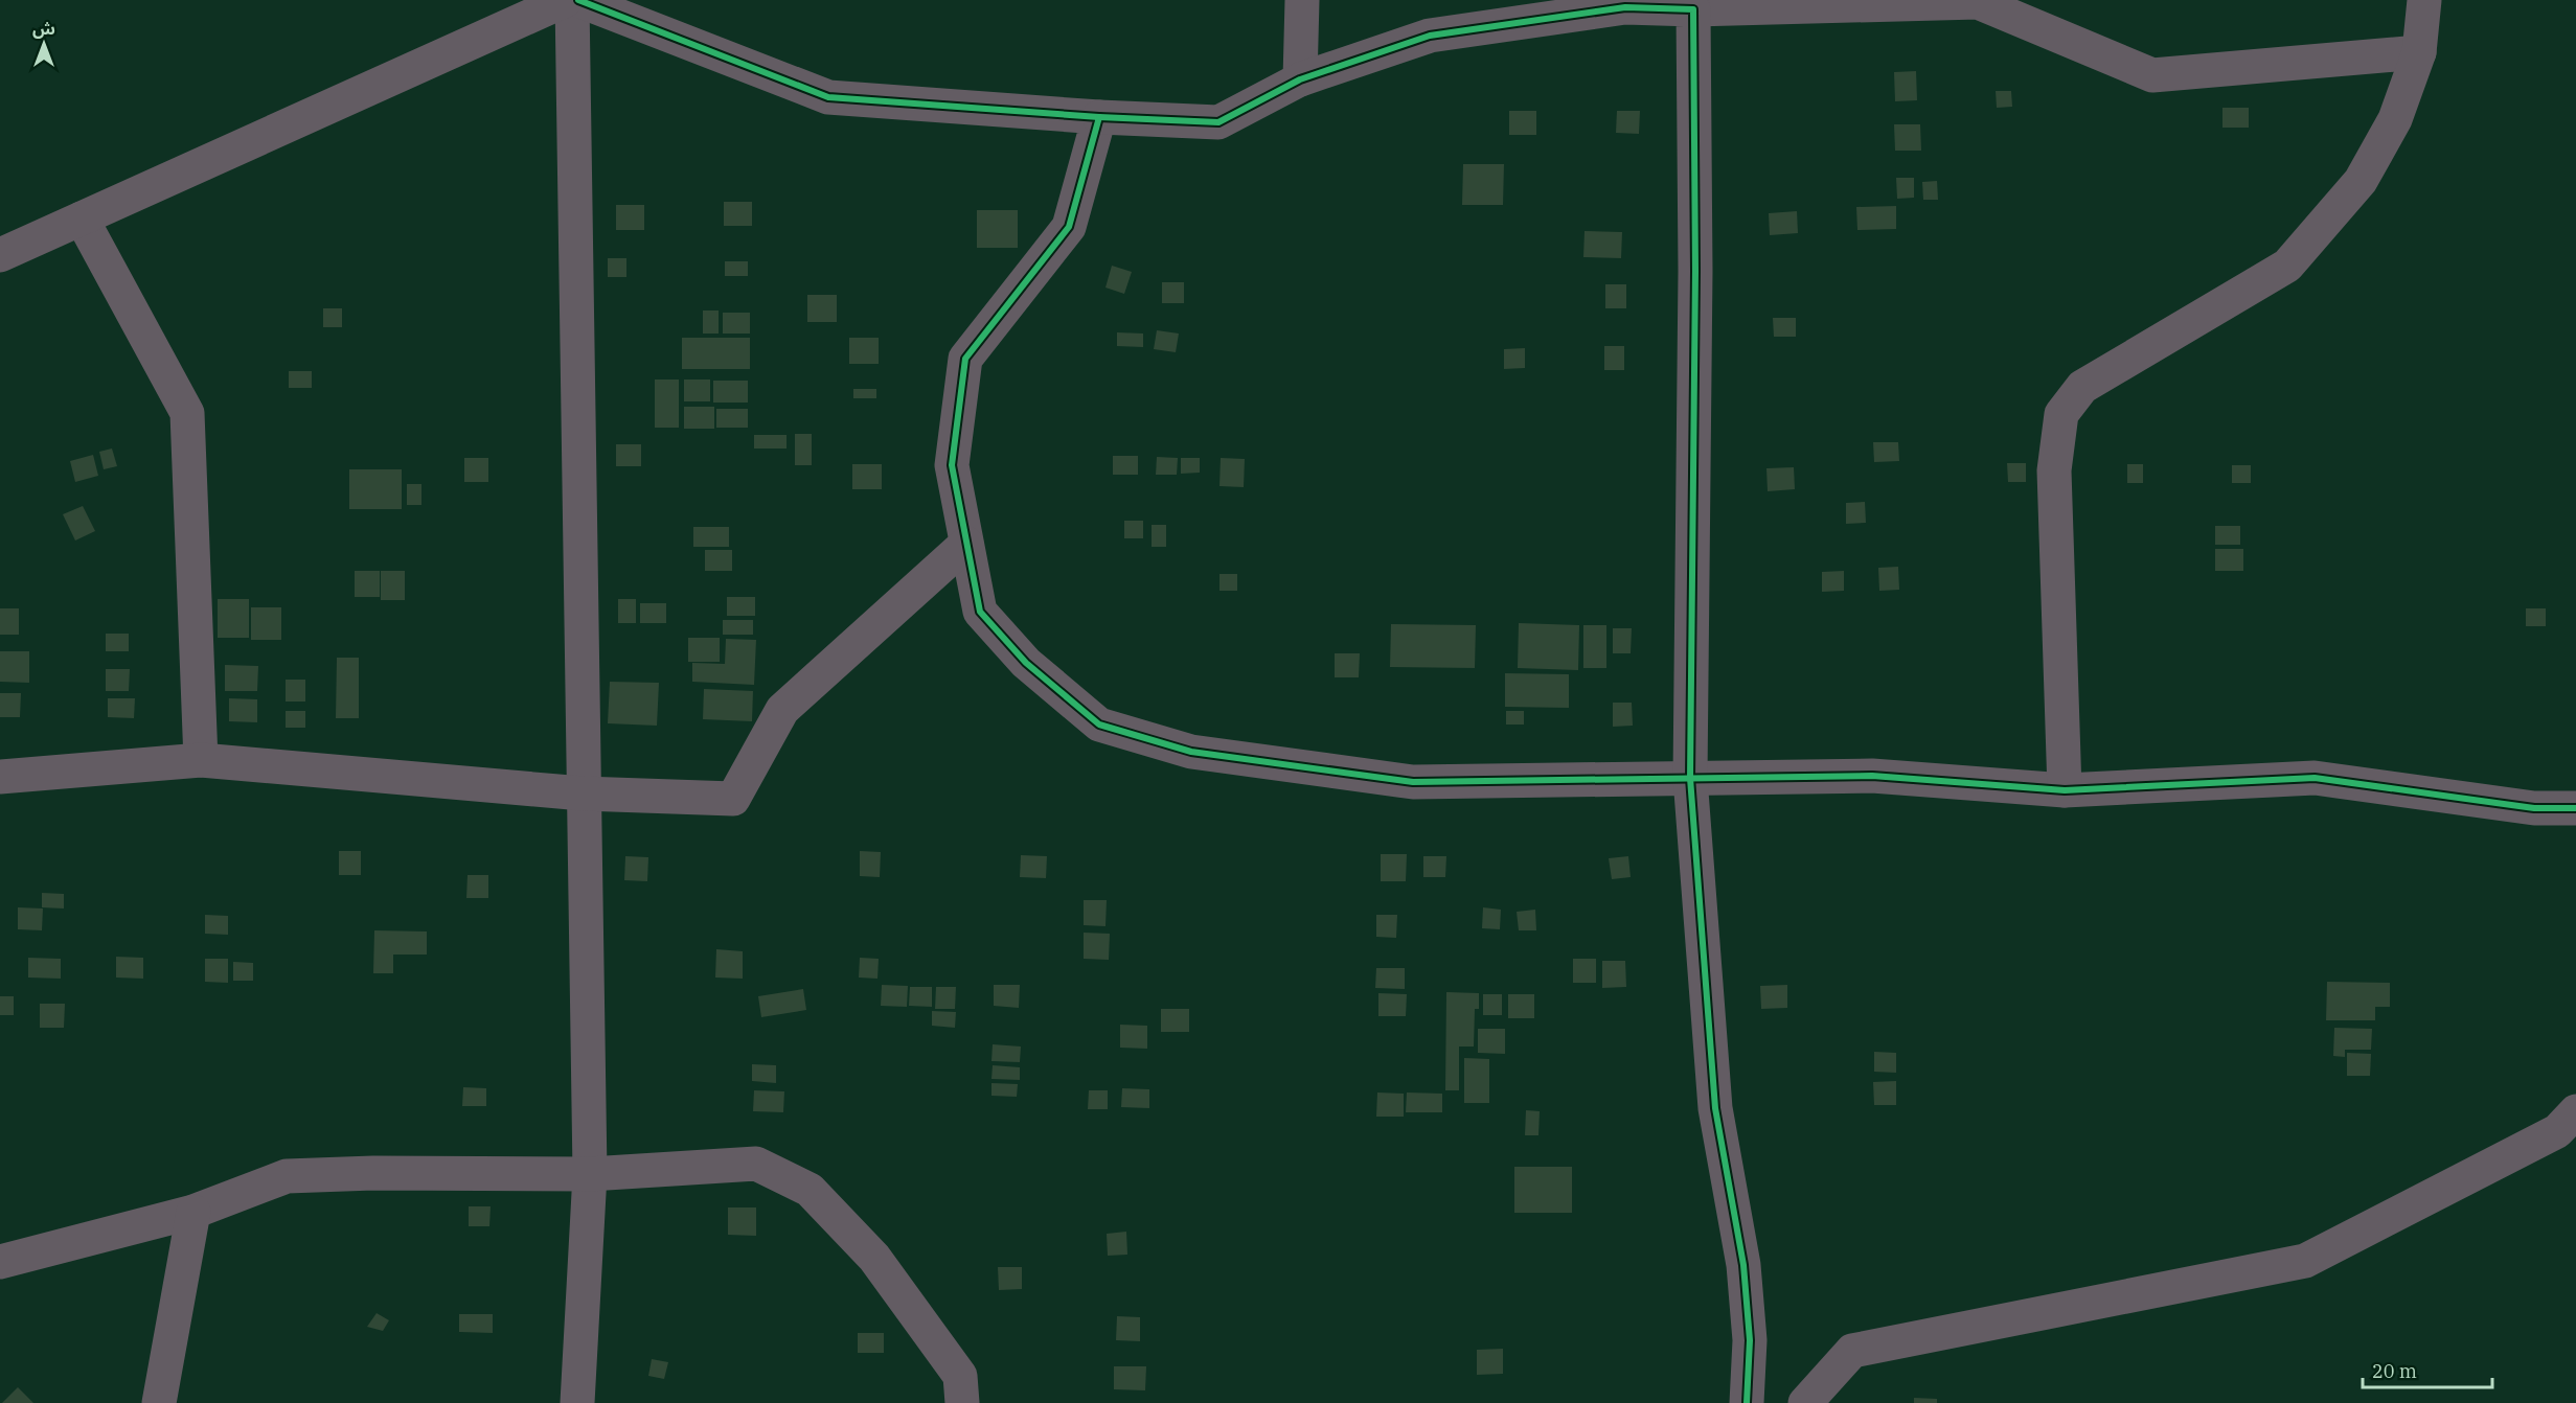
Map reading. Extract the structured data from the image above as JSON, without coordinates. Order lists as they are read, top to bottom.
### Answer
{
  "scale_bar": "20 m",
  "north": "top"
}
